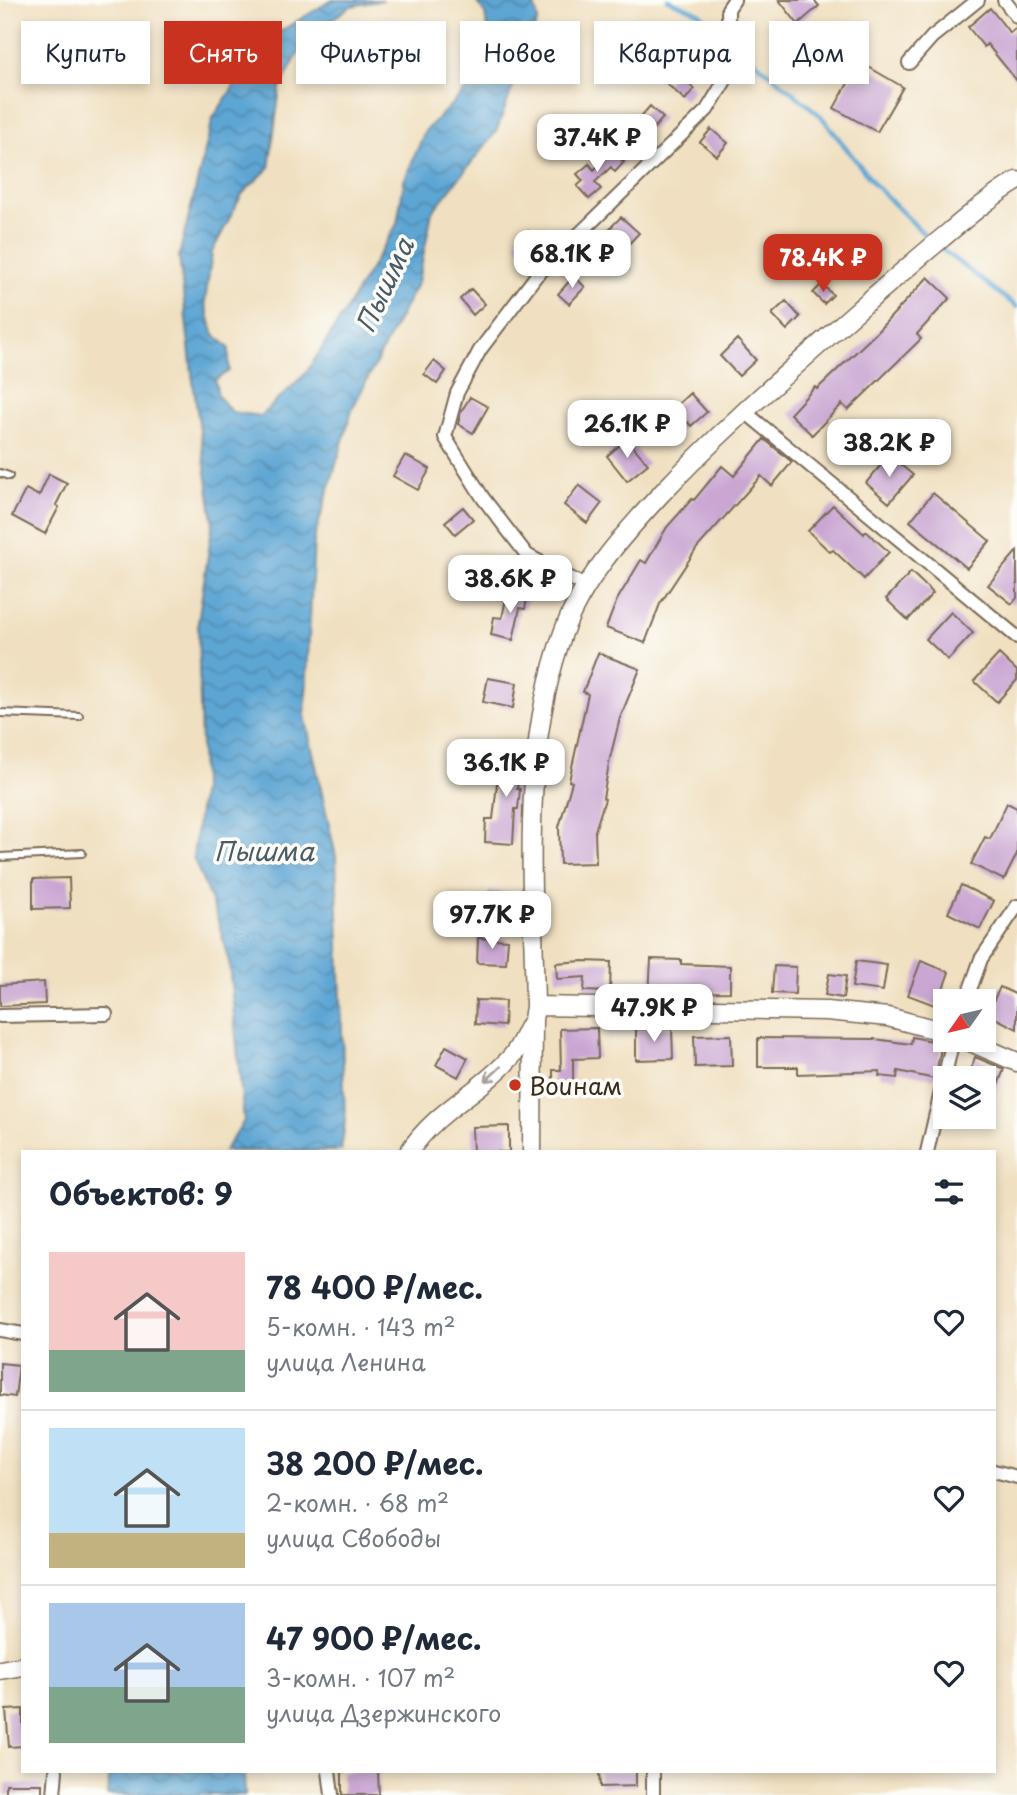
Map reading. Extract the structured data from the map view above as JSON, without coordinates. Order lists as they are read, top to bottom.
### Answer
{
  "water": ["Пышма"],
  "places": ["Воинам"],
  "north": "bottom left",
  "page": {
    "chip": [
      "Купить",
      "Снять",
      "Фильтры",
      "Новое",
      "Квартира",
      "Дом"
    ],
    "price": [
      "37.4K ₽",
      "68.1K ₽",
      "78.4K ₽",
      "26.1K ₽",
      "38.2K ₽",
      "38.6K ₽",
      "36.1K ₽",
      "97.7K ₽",
      "47.9K ₽"
    ],
    "heading": "Объектов: 9",
    "list": [
      {
        "name": "78 400 ₽/мес.",
        "note": "5-комн. · 143 m² · улица Ленина"
      },
      {
        "name": "38 200 ₽/мес.",
        "note": "2-комн. · 68 m² · улица Свободы"
      },
      {
        "name": "47 900 ₽/мес.",
        "note": "3-комн. · 107 m² · улица Дзержинского"
      }
    ]
  }
}
